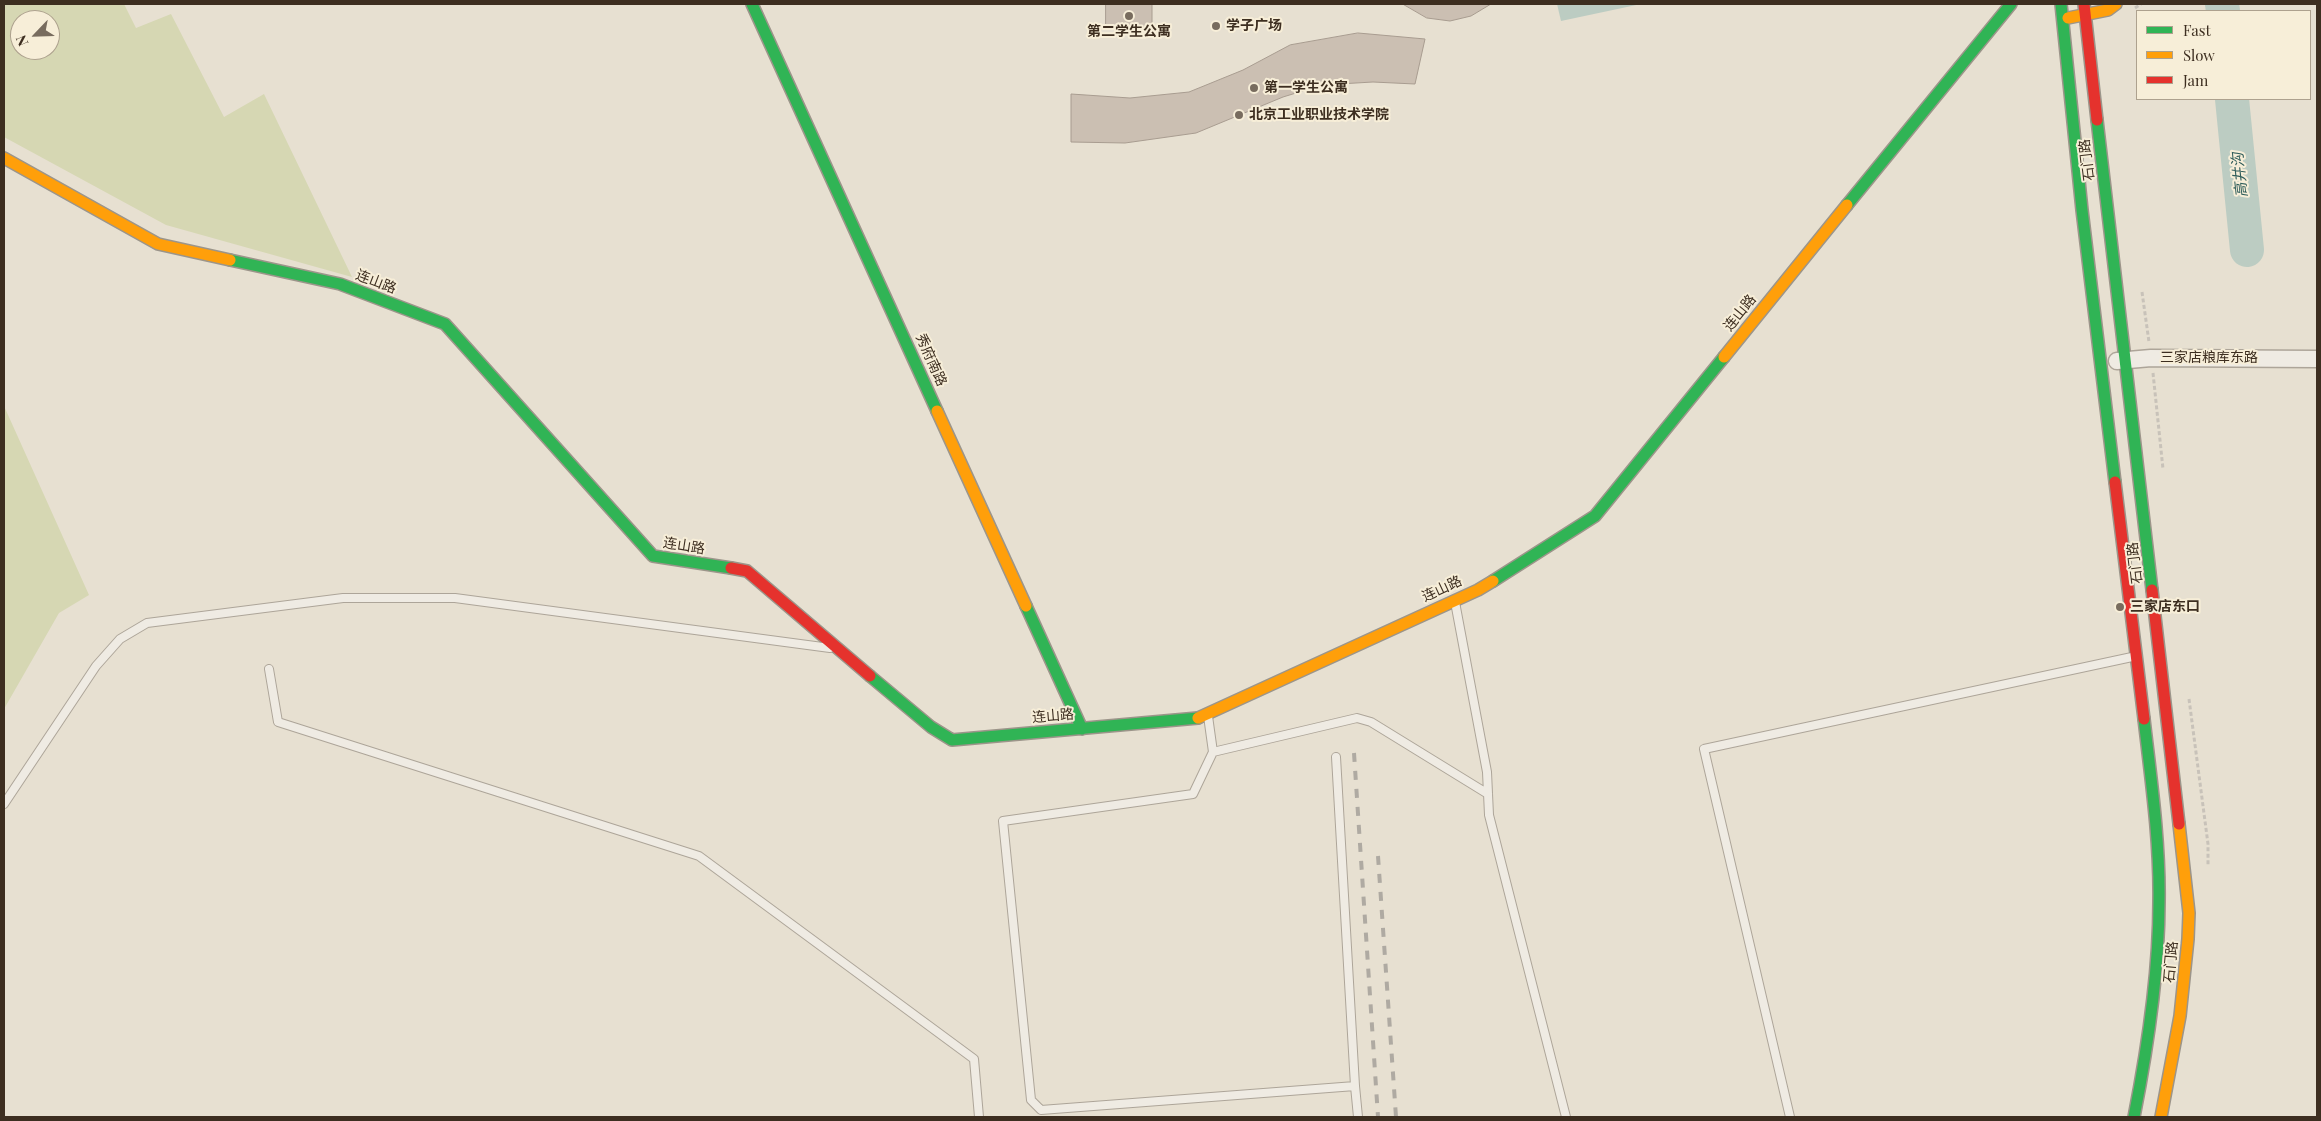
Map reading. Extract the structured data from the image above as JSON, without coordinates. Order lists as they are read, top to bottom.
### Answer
{
  "streets": {
    "main road": ["石门路", "连山路", "秀府南路"],
    "street": ["三家店粮库东路"]
  },
  "crossings": [
    ["石门路", "三家店粮库东路"],
    ["连山路", "秀府南路"]
  ],
  "water": ["高井沟"],
  "places": [
    "第二学生公寓",
    "学子广场",
    "第一学生公寓",
    "北京工业职业技术学院",
    "三家店东口"
  ],
  "legend": ["Fast", "Slow", "Jam"],
  "north": "bottom left"
}
